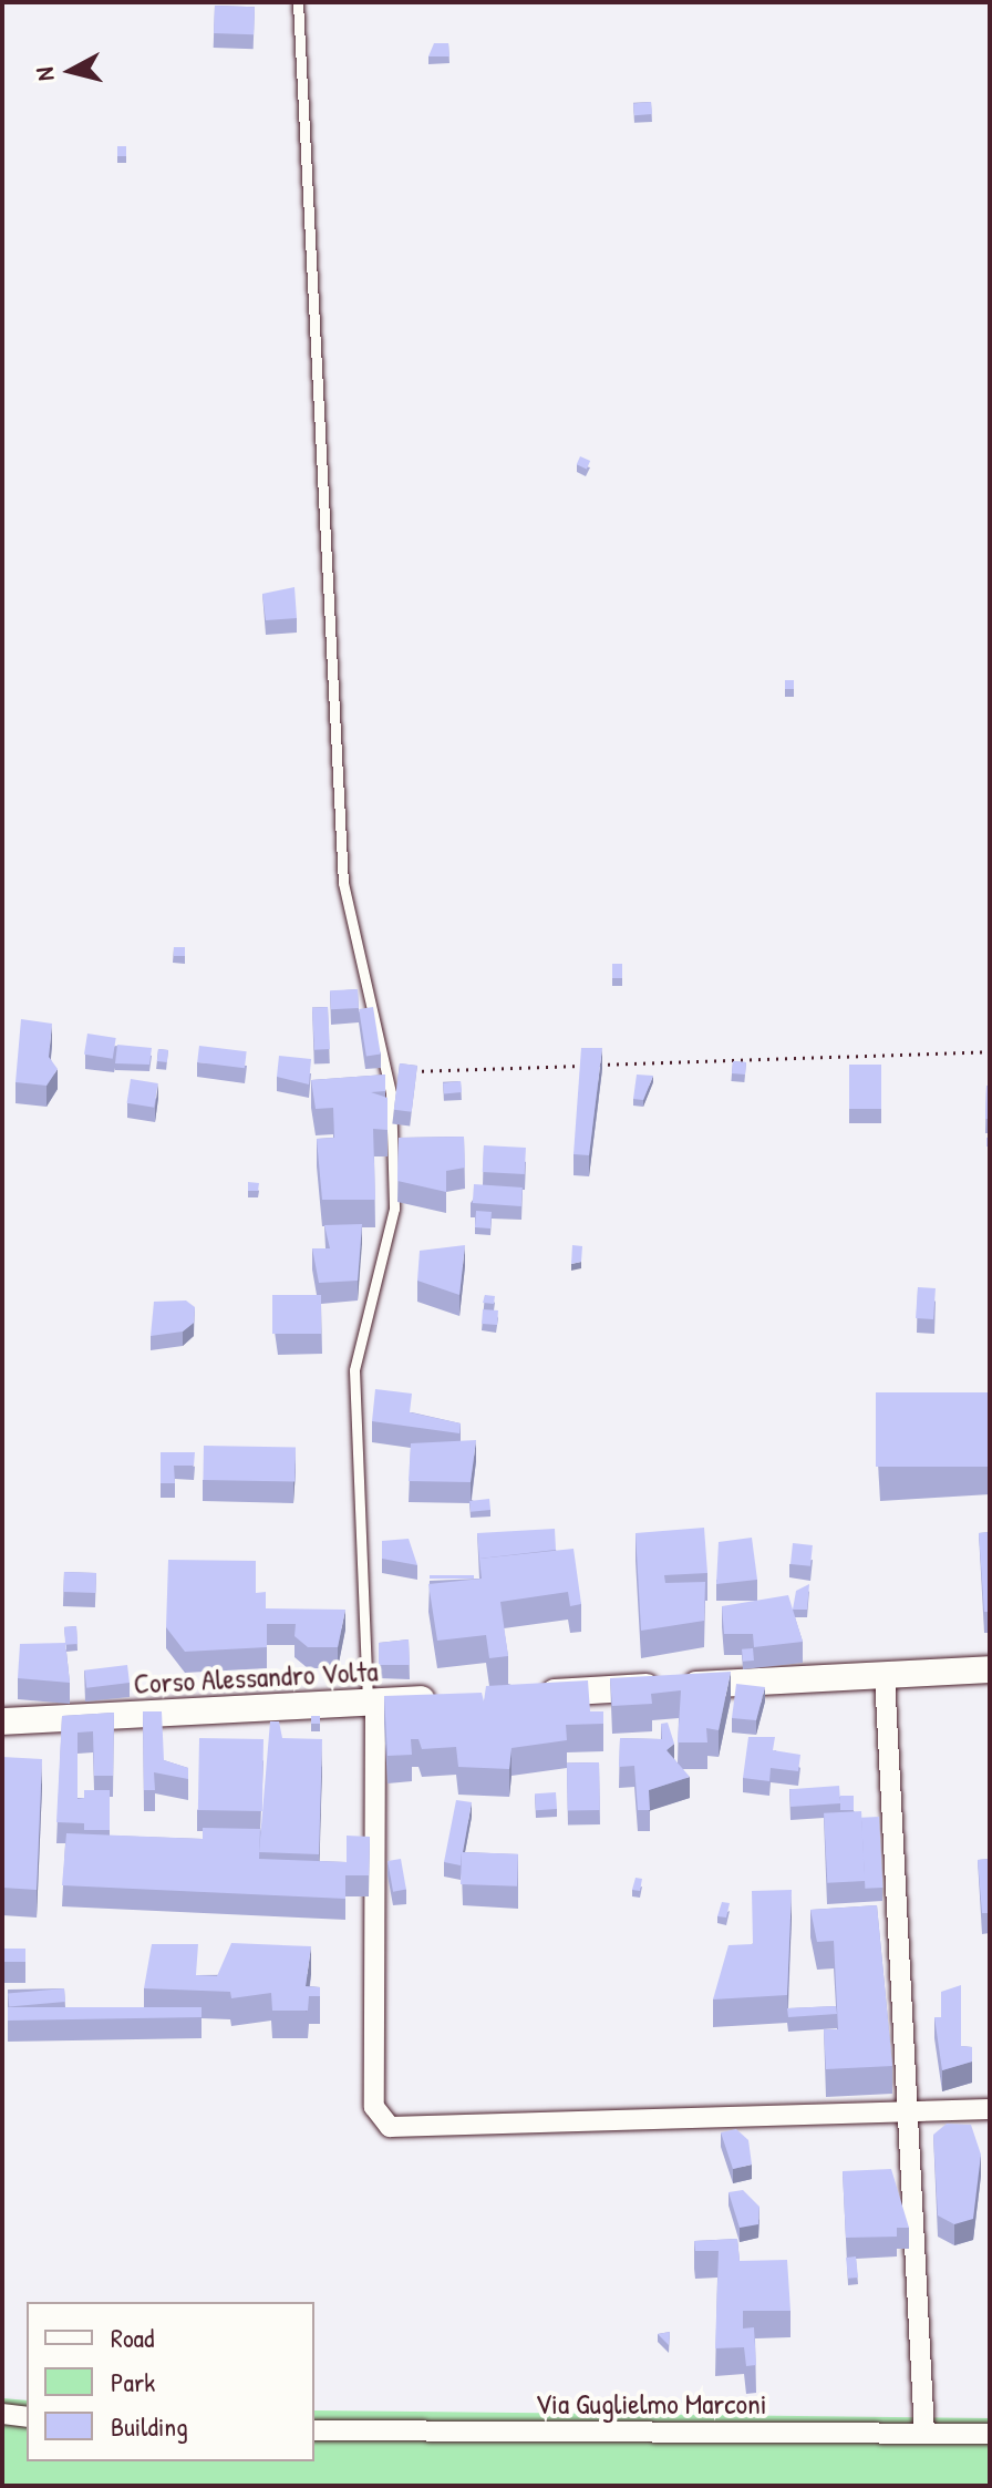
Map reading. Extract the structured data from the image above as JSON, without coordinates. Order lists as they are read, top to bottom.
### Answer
{
  "streets": {
    "main road": ["Corso Alessandro Volta"],
    "street": ["Via Guglielmo Marconi"]
  },
  "legend": ["Road", "Park", "Building"],
  "north": "left"
}
